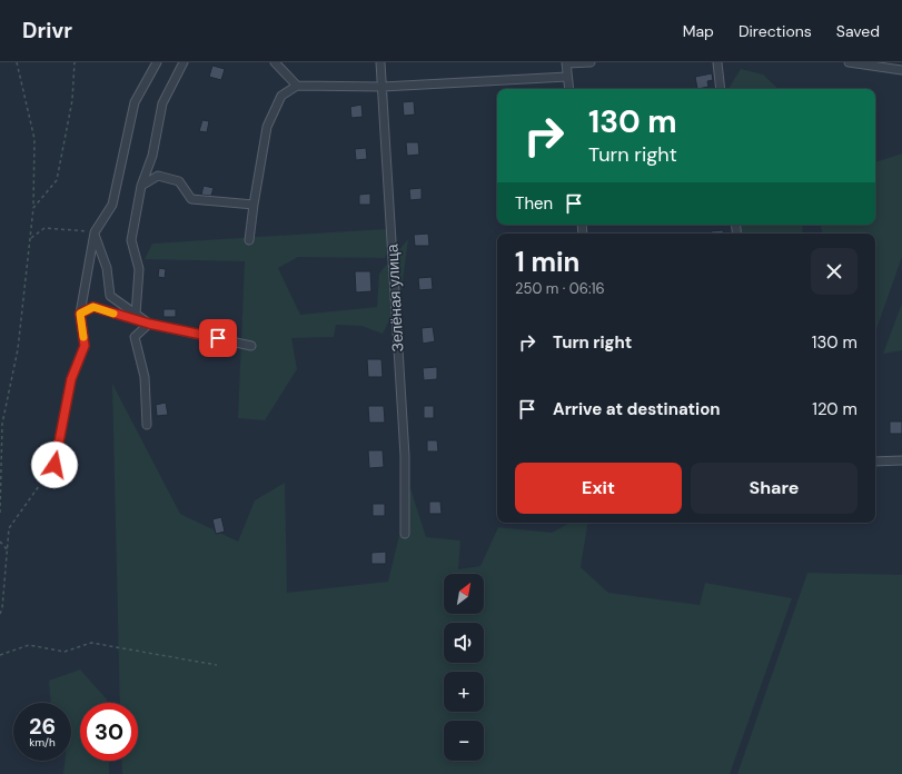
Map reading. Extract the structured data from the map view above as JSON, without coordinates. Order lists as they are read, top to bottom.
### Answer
{
  "streets": {
    "street": ["Зелёная улица"]
  },
  "north": "top right",
  "page": {
    "header": "Drivr",
    "nav": ["Map", "Directions", "Saved"],
    "turn": ["130 m", "Turn right"],
    "then": "Then",
    "heading": ["1 min", "250 m · 06:16"],
    "list": [
      {
        "name": "Turn right",
        "value": "130 m"
      },
      {
        "name": "Arrive at destination",
        "value": "120 m"
      }
    ],
    "buttons": ["Exit", "Share"],
    "map_buttons": ["+", "−"],
    "speed": "26 km/h",
    "limit": "30"
  }
}
